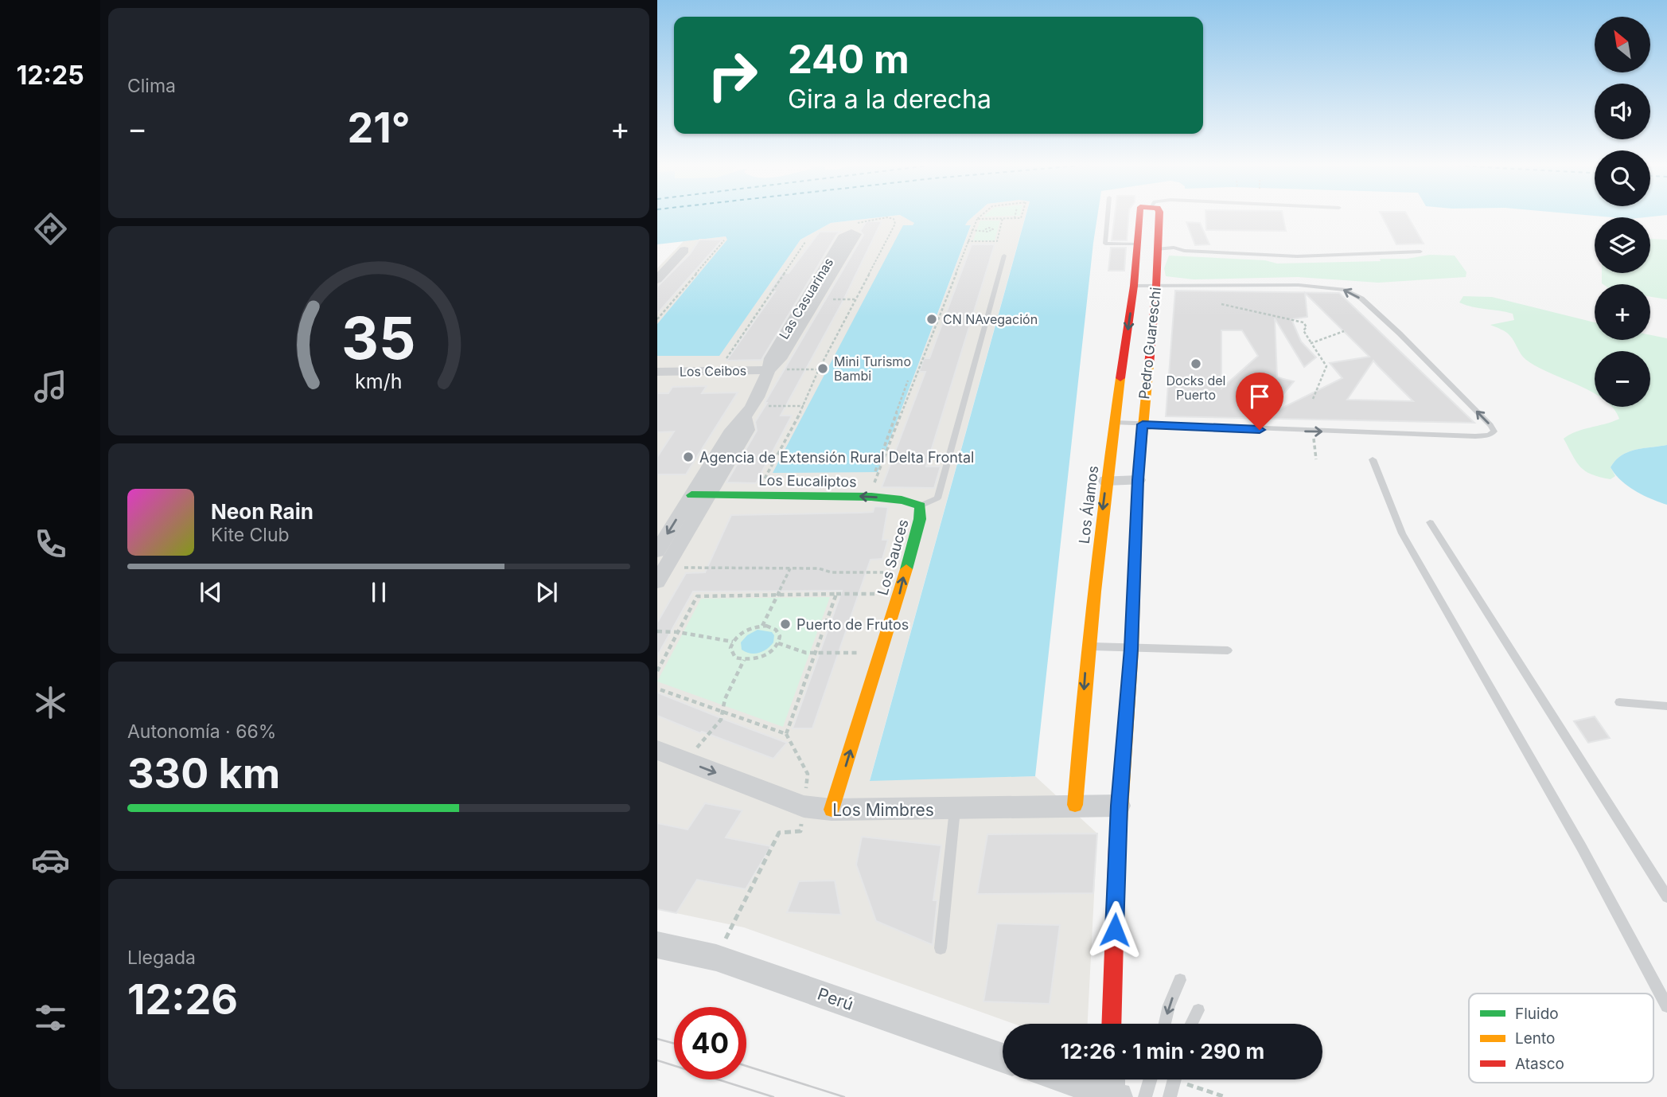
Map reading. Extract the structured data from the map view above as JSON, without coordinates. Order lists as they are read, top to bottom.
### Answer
{
  "streets": {
    "street": [
      "Las Casuarinas",
      "Pedro Guareschi",
      "Los Ceibos",
      "Los Eucaliptos",
      "Los Álamos",
      "Los Sauces",
      "Los Mimbres",
      "Perú"
    ]
  },
  "crossings": [
    ["Las Casuarinas", "Los Ceibos"],
    ["Las Casuarinas", "Los Eucaliptos"],
    ["Pedro Guareschi", "Los Mimbres"],
    ["Los Eucaliptos", "Los Sauces"],
    ["Los Álamos", "Los Mimbres"],
    ["Los Sauces", "Los Mimbres"]
  ],
  "one_way": ["Los Eucaliptos", "Los Álamos"],
  "places": [
    "CN NAvegación",
    "Docks del Puerto",
    "Mini Turismo Bambi",
    "Agencia de Extensión Rural Delta Frontal",
    "Puerto de Frutos"
  ],
  "legend": ["Fluido", "Lento", "Atasco"],
  "north": "top left",
  "page": {
    "tabs": "12:25",
    "tile": [
      "Clima",
      ["Autonomía · 66%", "330 km"],
      ["Llegada", "12:26"]
    ],
    "map_buttons": ["+", "−"],
    "turn": ["240 m", "Gira a la derecha"],
    "heat": ["−", "21°", "+"],
    "song": ["Neon Rain", "Kite Club"],
    "limit": "40",
    "trip": "12:26 · 1 min · 290 m",
    "gauge": ["35", "km/h"]
  }
}
